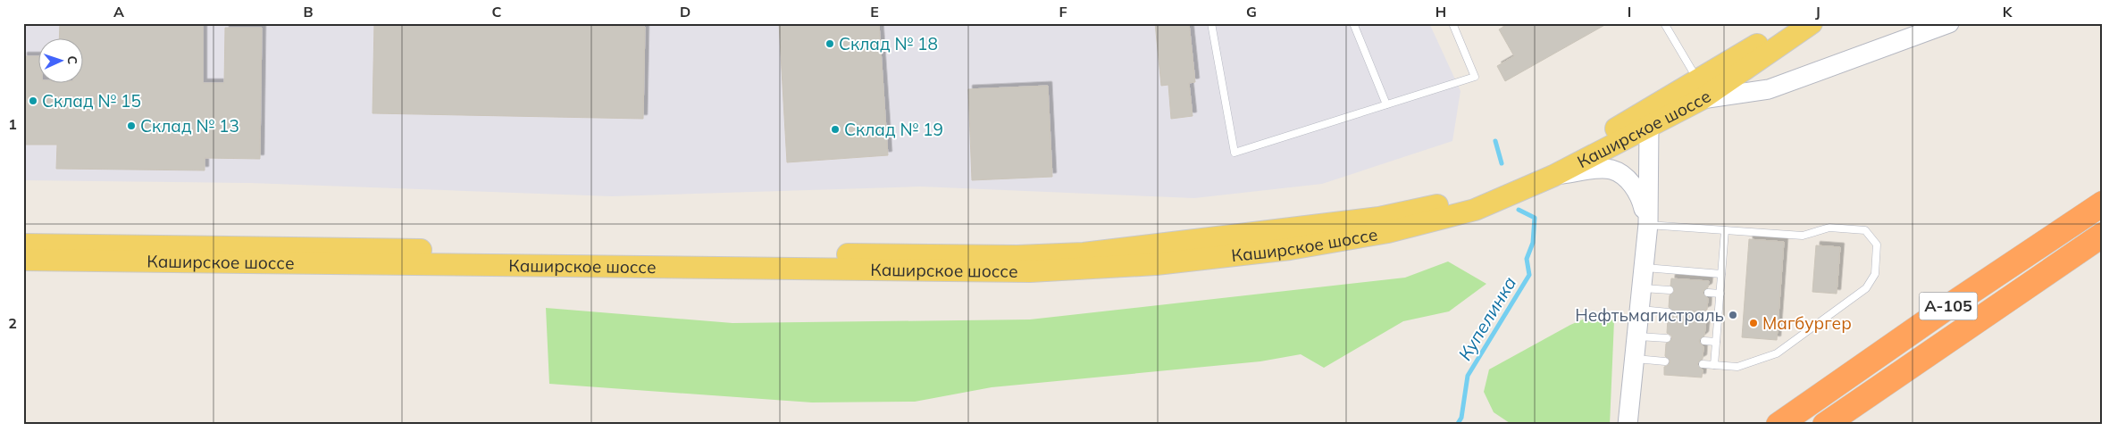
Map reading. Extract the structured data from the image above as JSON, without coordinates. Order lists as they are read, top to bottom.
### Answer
{
  "streets": {
    "highway": ["А-105"],
    "main road": ["Каширское шоссе"]
  },
  "water": ["Купелинка"],
  "places": [
    "Склад № 18",
    "Склад № 15",
    "Склад № 13",
    "Склад № 19",
    "Нефтьмагистраль",
    "Магбургер"
  ],
  "north": "right",
  "grid": {
    "columns": [
      "A",
      "B",
      "C",
      "D",
      "E",
      "F",
      "G",
      "H",
      "I",
      "J",
      "K"
    ],
    "rows": ["1", "2"]
  }
}
